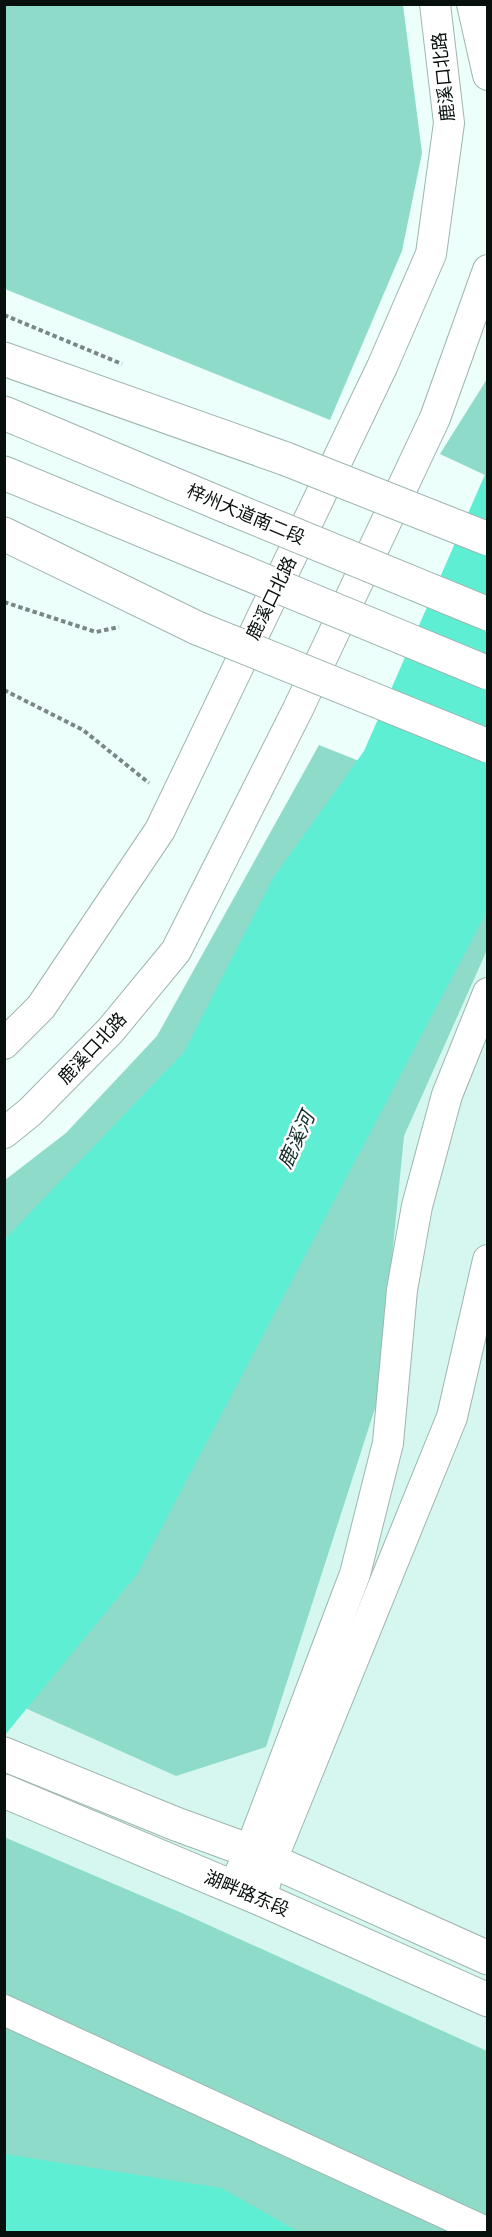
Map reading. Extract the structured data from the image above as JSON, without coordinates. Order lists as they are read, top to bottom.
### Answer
{
  "streets": {
    "main road": ["梓州大道南二段", "湖畔路东段"],
    "street": ["鹿溪口北路"]
  },
  "water": ["鹿溪河"]
}
